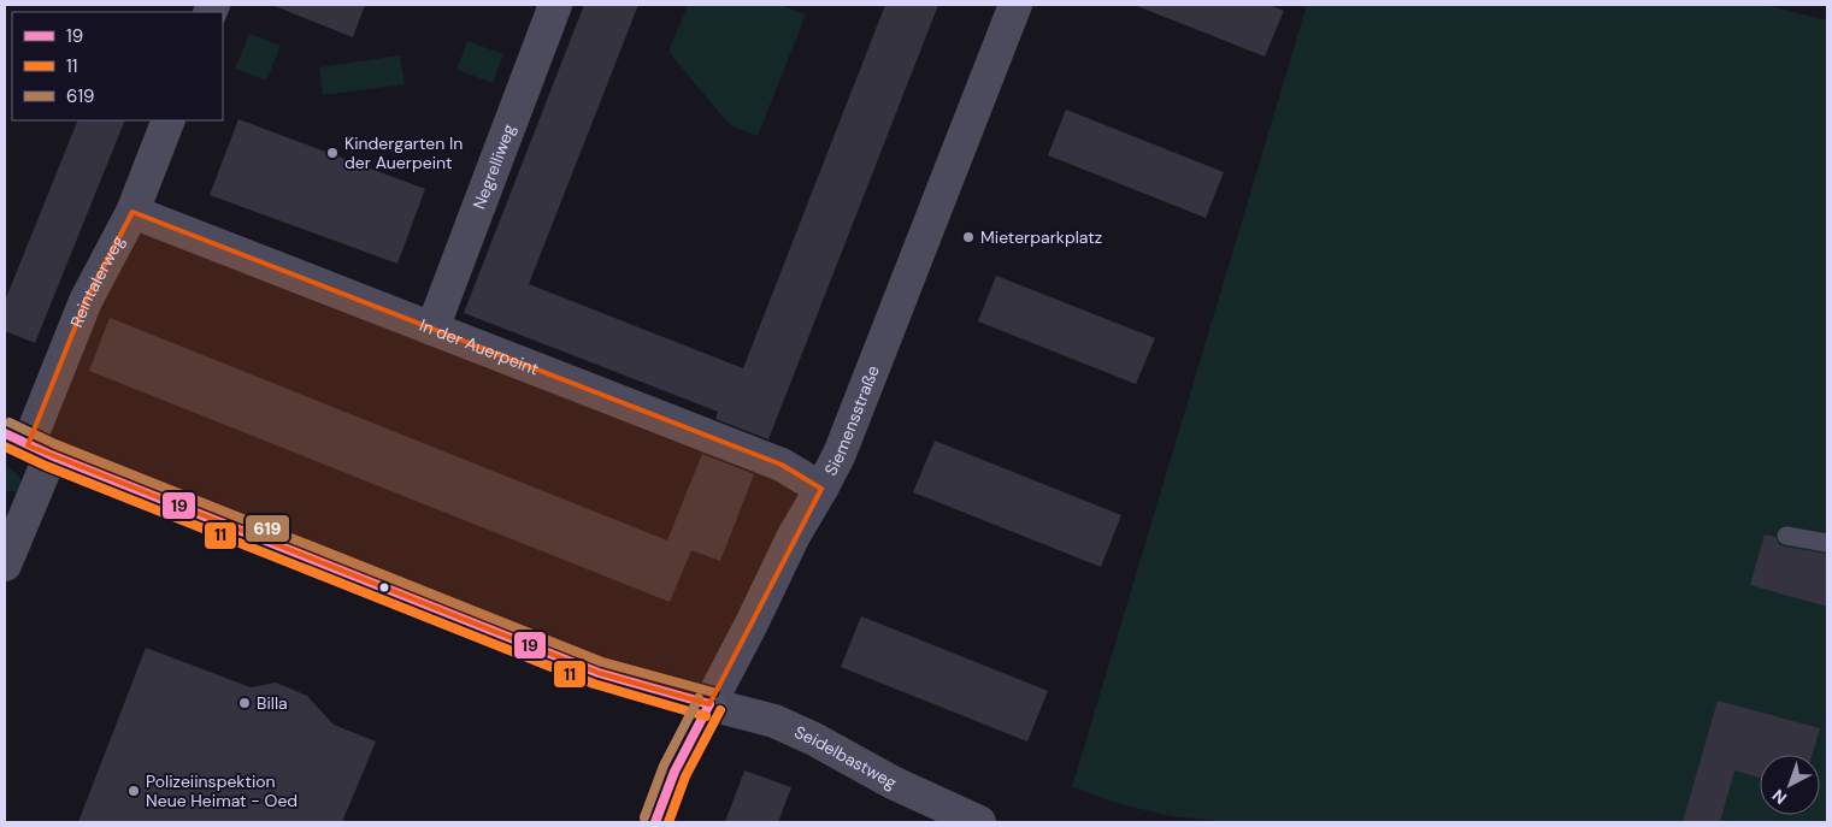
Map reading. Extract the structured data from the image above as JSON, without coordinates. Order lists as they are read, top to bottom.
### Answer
{
  "streets": {
    "main road": ["Siemensstraße"],
    "street": [
      "Negrelliweg",
      "Reintalerweg",
      "In der Auerpeint",
      "Seidelbastweg"
    ]
  },
  "crossings": [
    ["Negrelliweg", "In der Auerpeint"],
    ["Reintalerweg", "In der Auerpeint"],
    ["In der Auerpeint", "Siemensstraße"],
    ["Siemensstraße", "Seidelbastweg"]
  ],
  "places": [
    "Kindergarten In der Auerpeint",
    "Mieterparkplatz",
    "Billa",
    "Polizeiinspektion Neue Heimat - Oed"
  ],
  "lines": ["transit line 619", "transit line 19", "transit line 11"],
  "legend": ["19", "11", "619"],
  "north": "bottom left"
}
